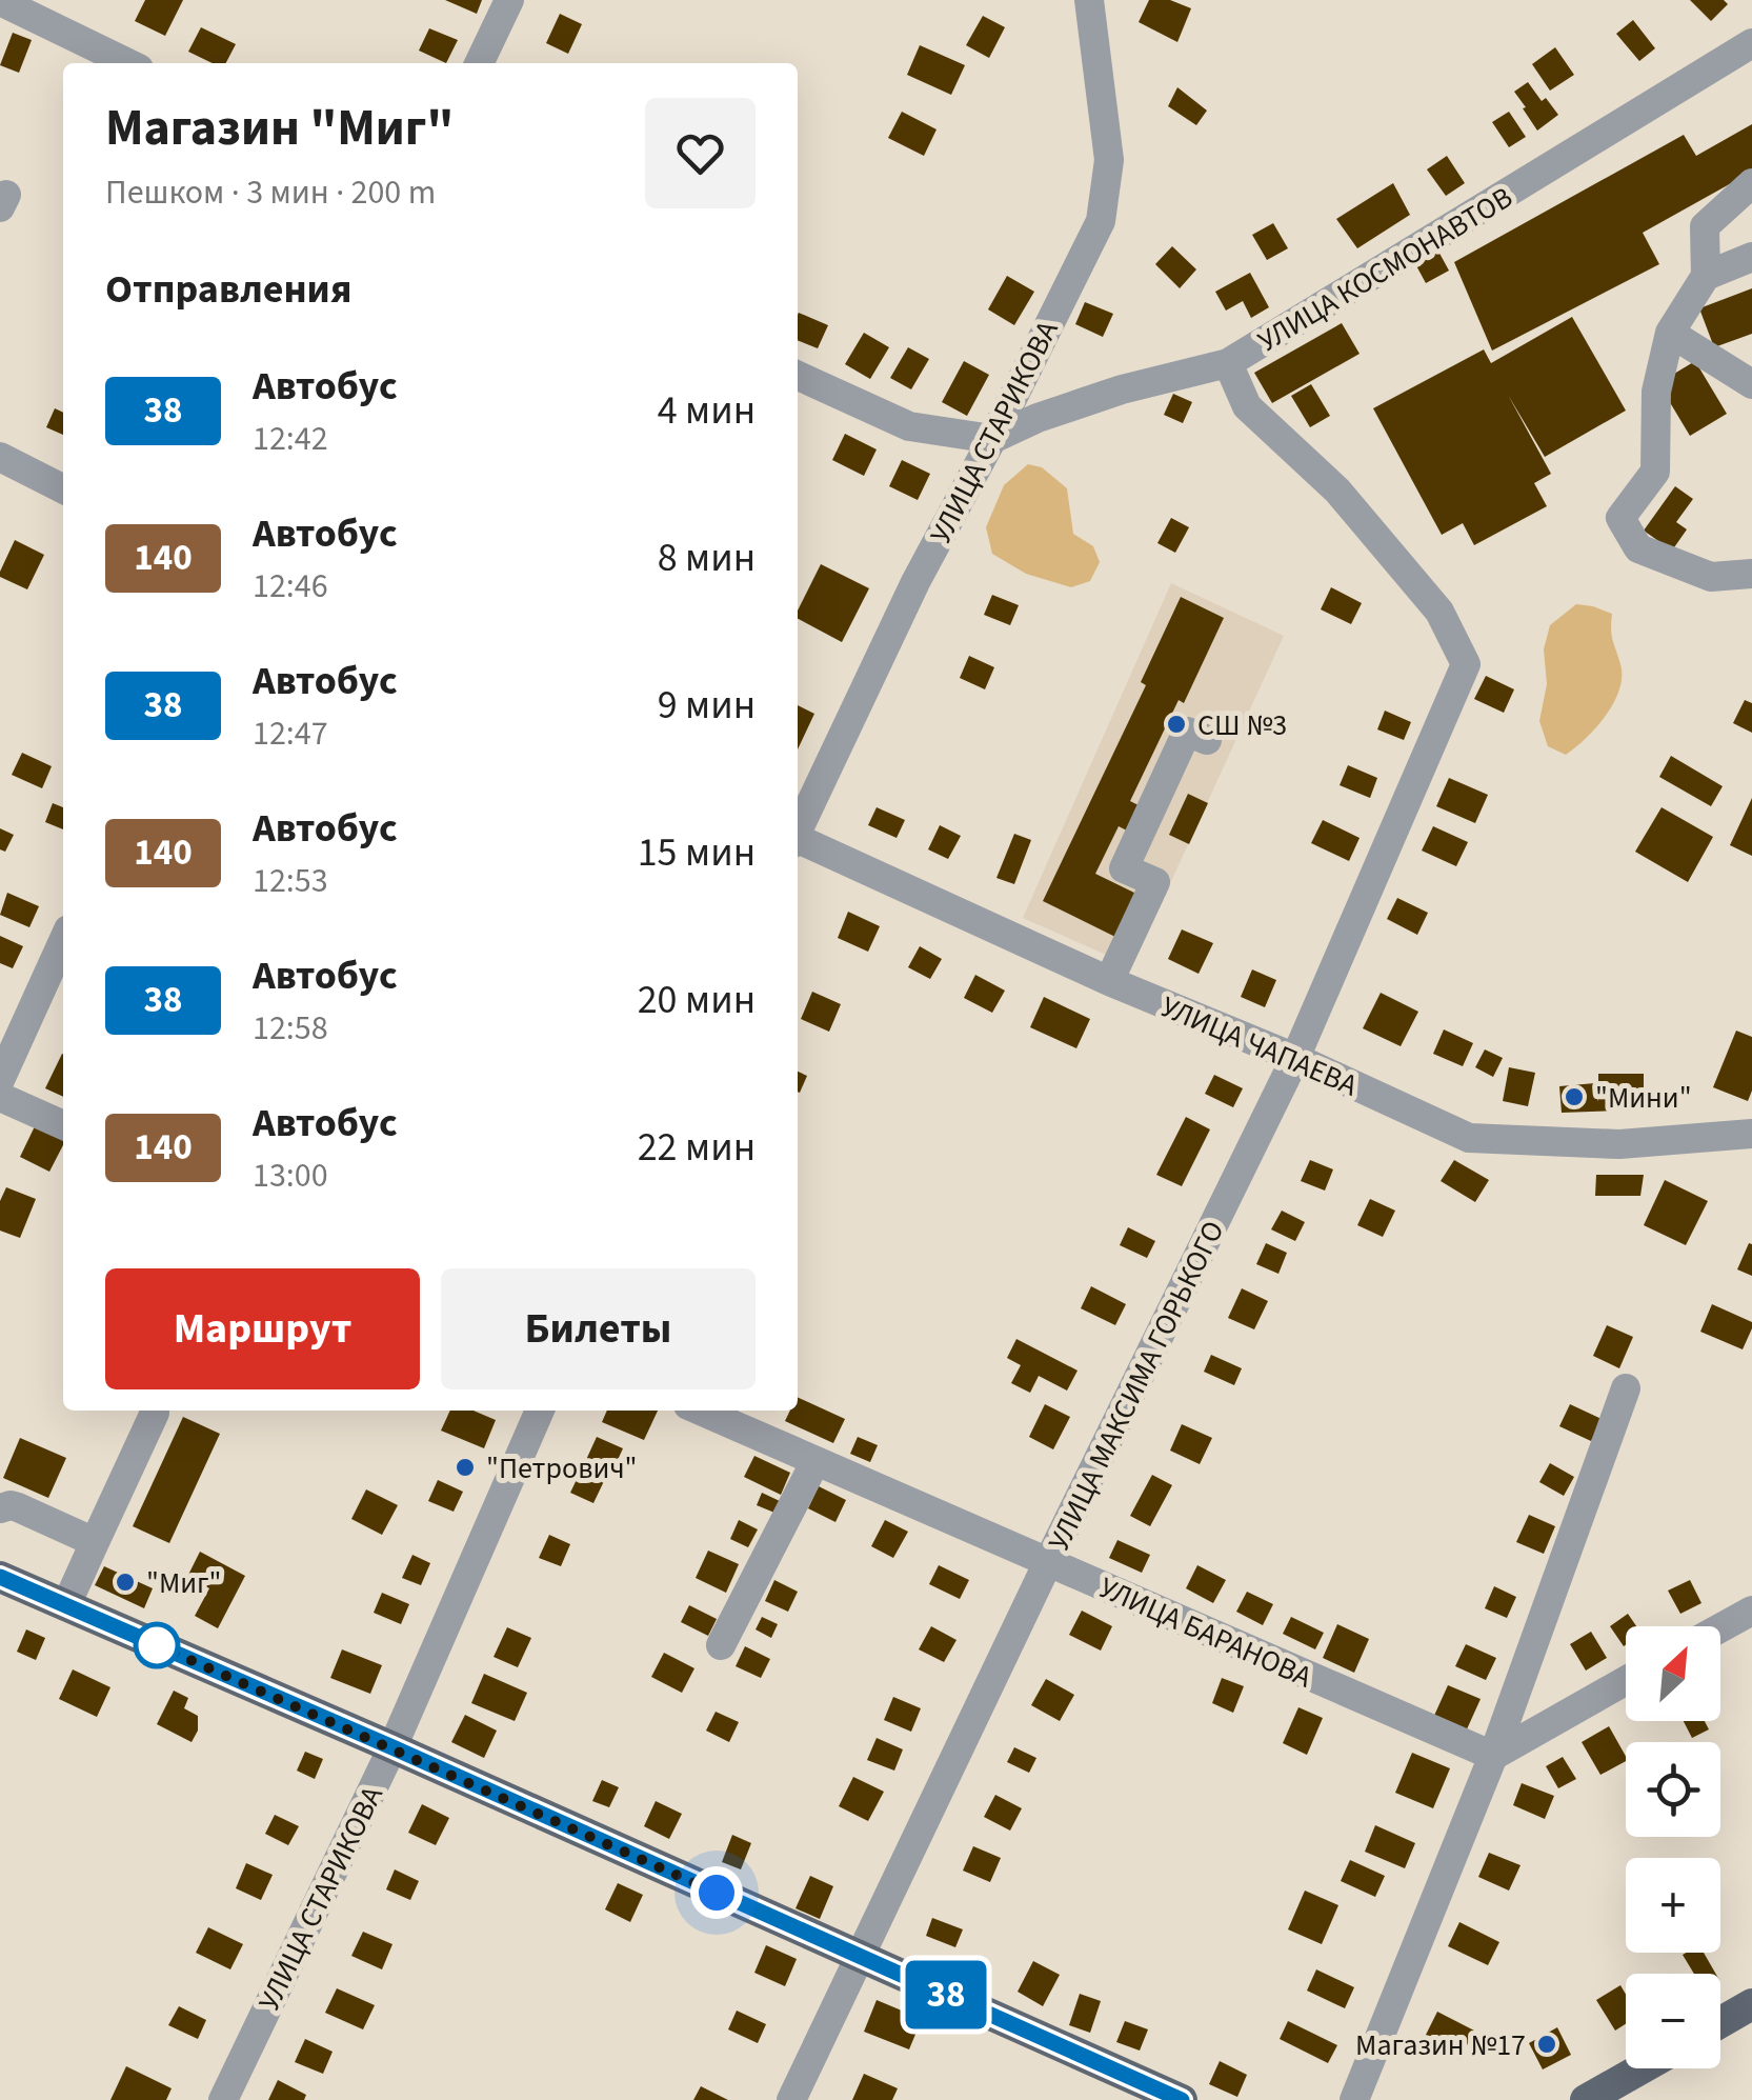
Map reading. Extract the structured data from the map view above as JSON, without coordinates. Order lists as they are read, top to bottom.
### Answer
{
  "streets": {
    "street": [
      "УЛИЦА КОСМОНАВТОВ",
      "УЛИЦА СТАРИКОВА",
      "УЛИЦА ЧАПАЕВА",
      "УЛИЦА МАКСИМА ГОРЬКОГО",
      "УЛИЦА БАРАНОВА"
    ]
  },
  "crossings": [
    ["УЛИЦА КОСМОНАВТОВ", "УЛИЦА СТАРИКОВА"],
    ["УЛИЦА КОСМОНАВТОВ", "УЛИЦА МАКСИМА ГОРЬКОГО"],
    ["УЛИЦА ЧАПАЕВА", "УЛИЦА МАКСИМА ГОРЬКОГО"],
    ["УЛИЦА МАКСИМА ГОРЬКОГО", "УЛИЦА БАРАНОВА"]
  ],
  "places": [
    "СШ №3",
    "\"Мини\"",
    "\"Петрович\"",
    "\"Миг\"",
    "Магазин №17"
  ],
  "lines": ["bus line 38"],
  "north": "top right",
  "page": {
    "on_map": "38",
    "heading": [
      ["Магазин \"Миг\"", "Пешком · 3 мин · 200 m"],
      "Отправления"
    ],
    "list": [
      {
        "mark": "38",
        "name": "Автобус",
        "note": "12:42",
        "value": "4 мин"
      },
      {
        "mark": "140",
        "name": "Автобус",
        "note": "12:46",
        "value": "8 мин"
      },
      {
        "mark": "38",
        "name": "Автобус",
        "note": "12:47",
        "value": "9 мин"
      },
      {
        "mark": "140",
        "name": "Автобус",
        "note": "12:53",
        "value": "15 мин"
      },
      {
        "mark": "38",
        "name": "Автобус",
        "note": "12:58",
        "value": "20 мин"
      },
      {
        "mark": "140",
        "name": "Автобус",
        "note": "13:00",
        "value": "22 мин"
      }
    ],
    "buttons": ["Маршрут", "Билеты"],
    "map_buttons": ["+", "−"]
  }
}
